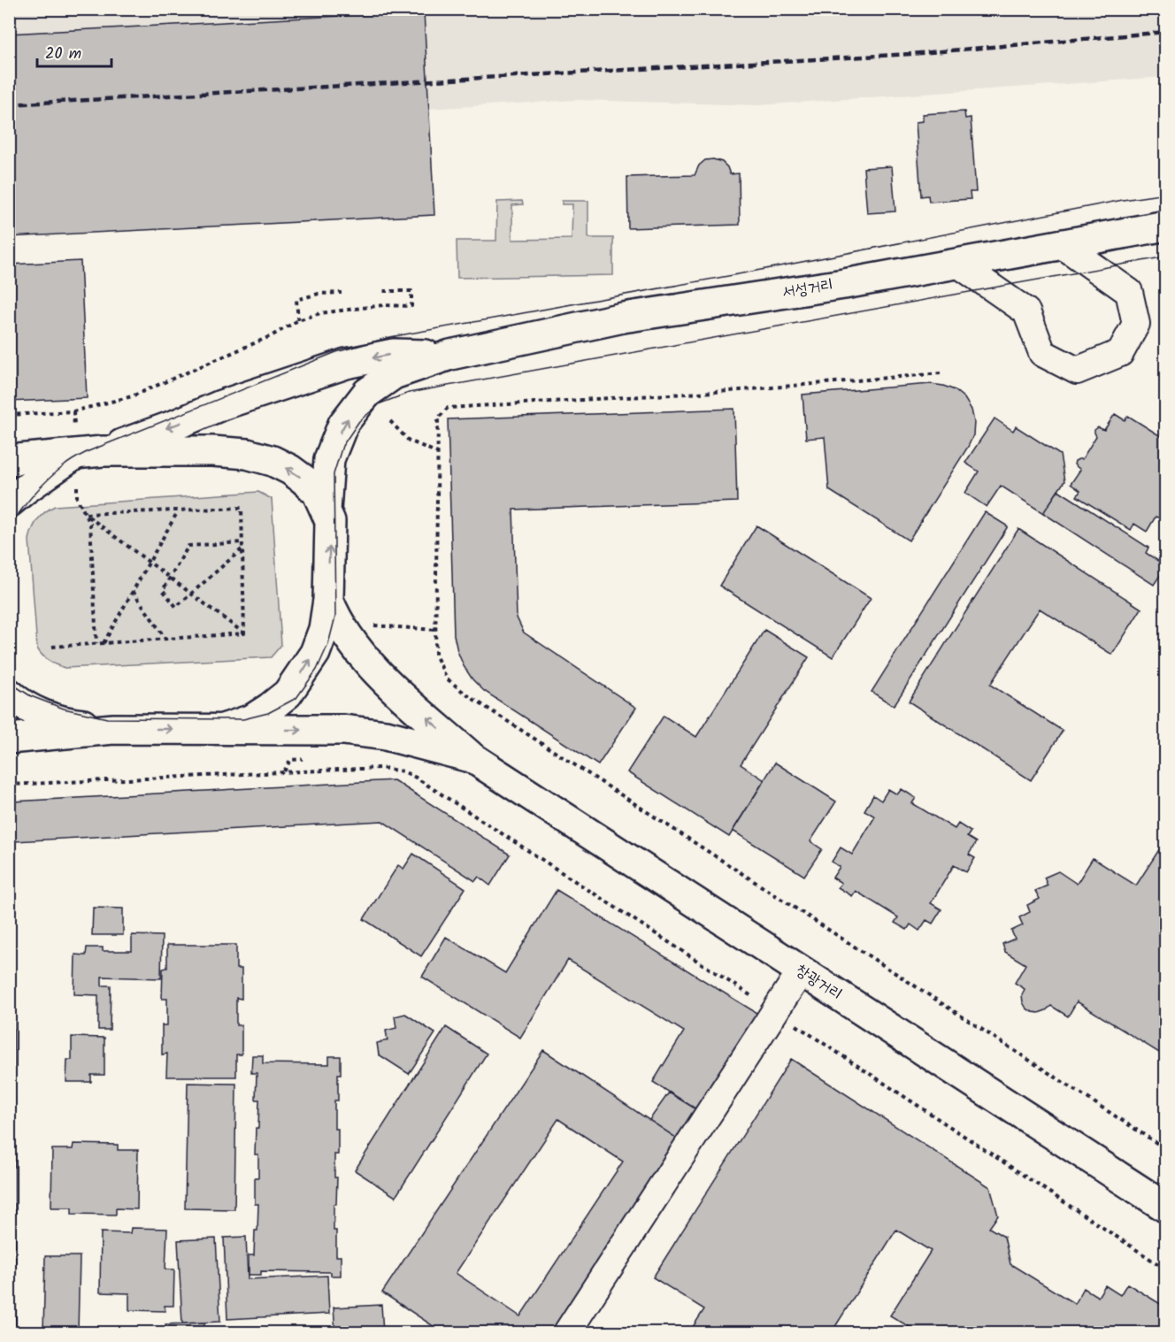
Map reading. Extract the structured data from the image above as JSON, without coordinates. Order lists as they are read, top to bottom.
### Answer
{
  "streets": {
    "main road": ["서성거리", "창광거리"]
  },
  "scale_bar": "20 m"
}
